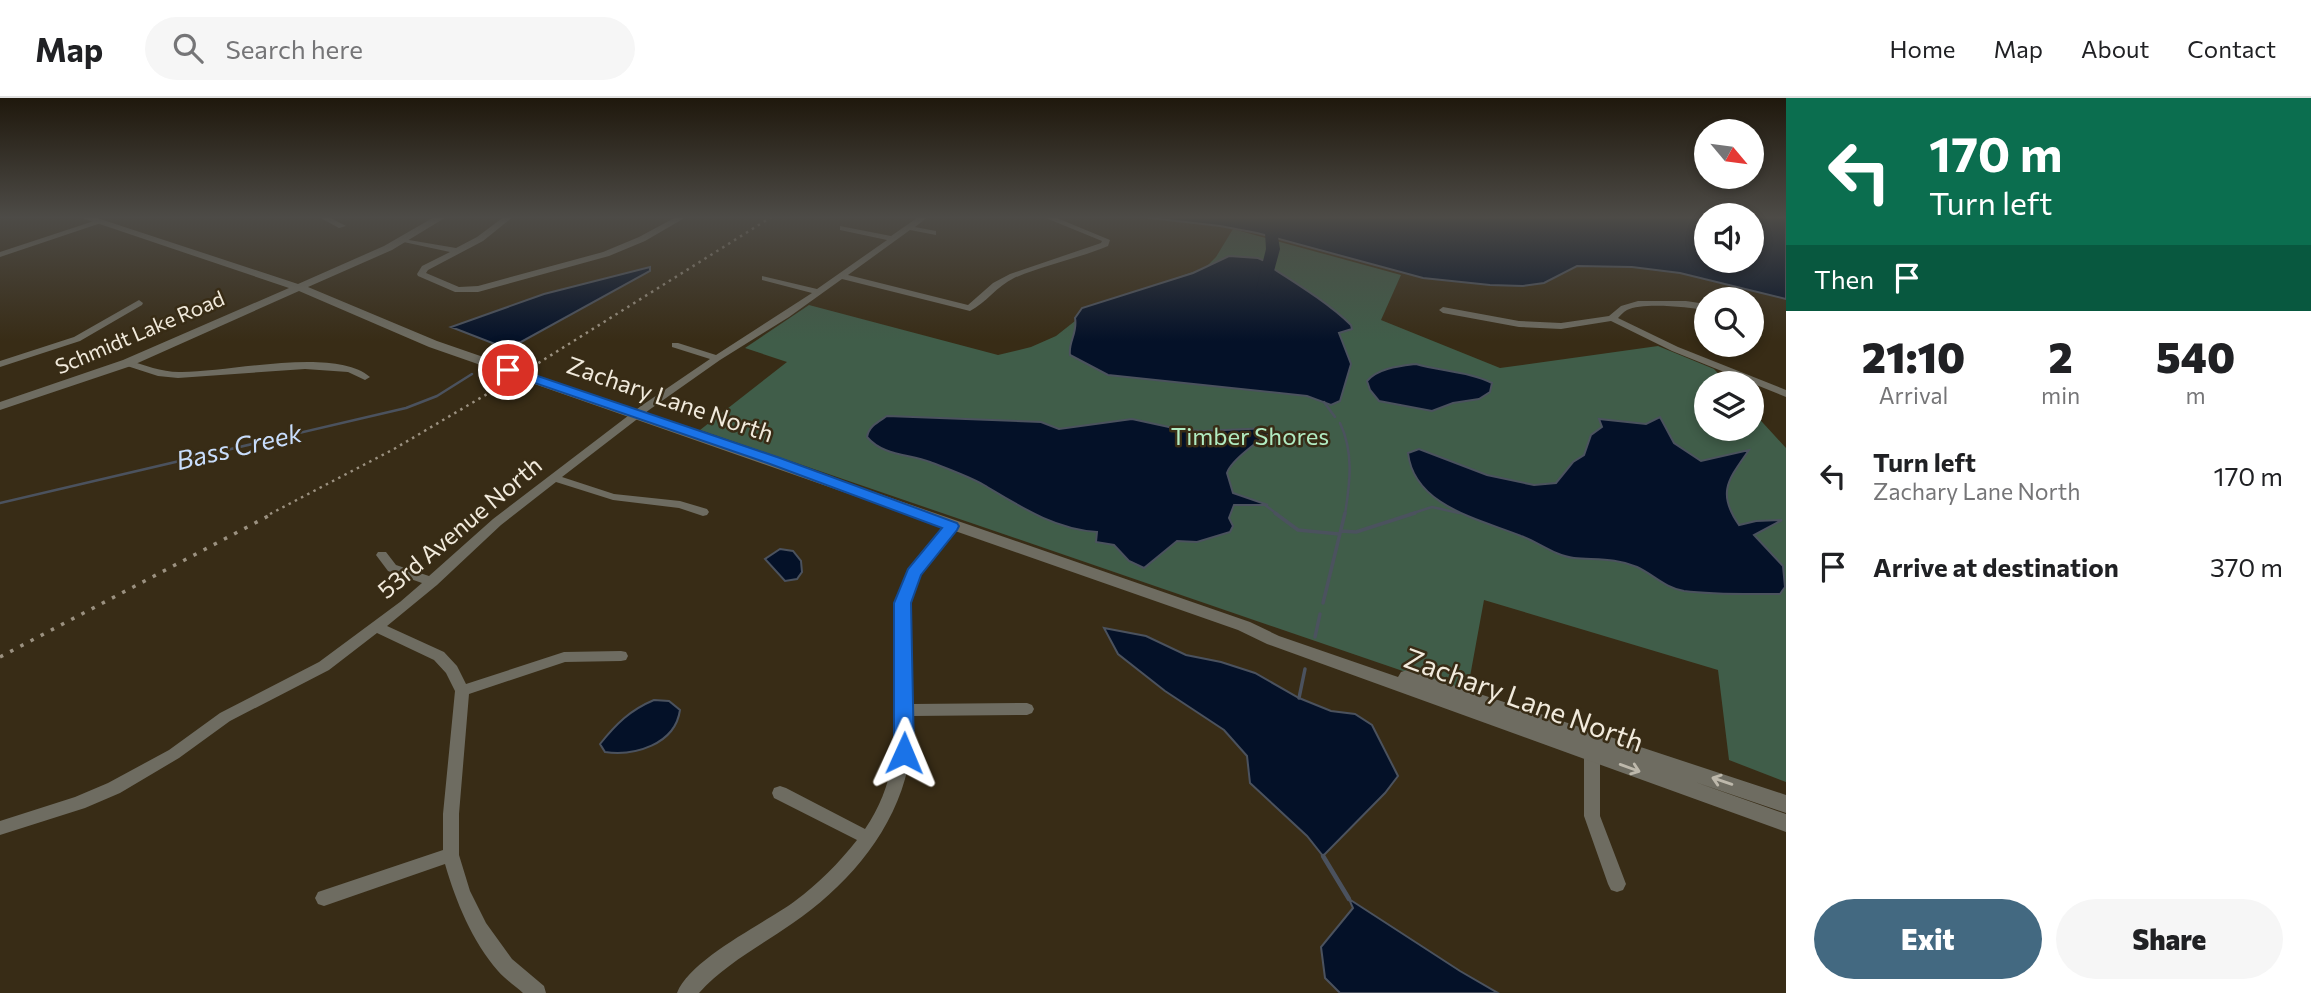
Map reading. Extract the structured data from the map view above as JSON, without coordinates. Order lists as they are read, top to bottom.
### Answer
{
  "streets": {
    "street": ["Schmidt Lake Road", "Zachary Lane North", "53rd Avenue North"]
  },
  "crossings": [
    ["Schmidt Lake Road", "Zachary Lane North"],
    ["Zachary Lane North", "53rd Avenue North"]
  ],
  "water": ["Bass Creek"],
  "parks": ["Timber Shores"],
  "north": "bottom right",
  "page": {
    "header": "Map",
    "search": "Search here",
    "nav": [
      "Home",
      "Map",
      "About",
      "Contact"
    ],
    "turn": ["170 m", "Turn left"],
    "then": "Then",
    "eta": [
      "21:10",
      "Arrival",
      "2",
      "min",
      "540",
      "m"
    ],
    "list": [
      {
        "name": "Turn left",
        "note": "Zachary Lane North",
        "value": "170 m"
      },
      {
        "name": "Arrive at destination",
        "value": "370 m"
      }
    ],
    "buttons": ["Exit", "Share"]
  }
}
